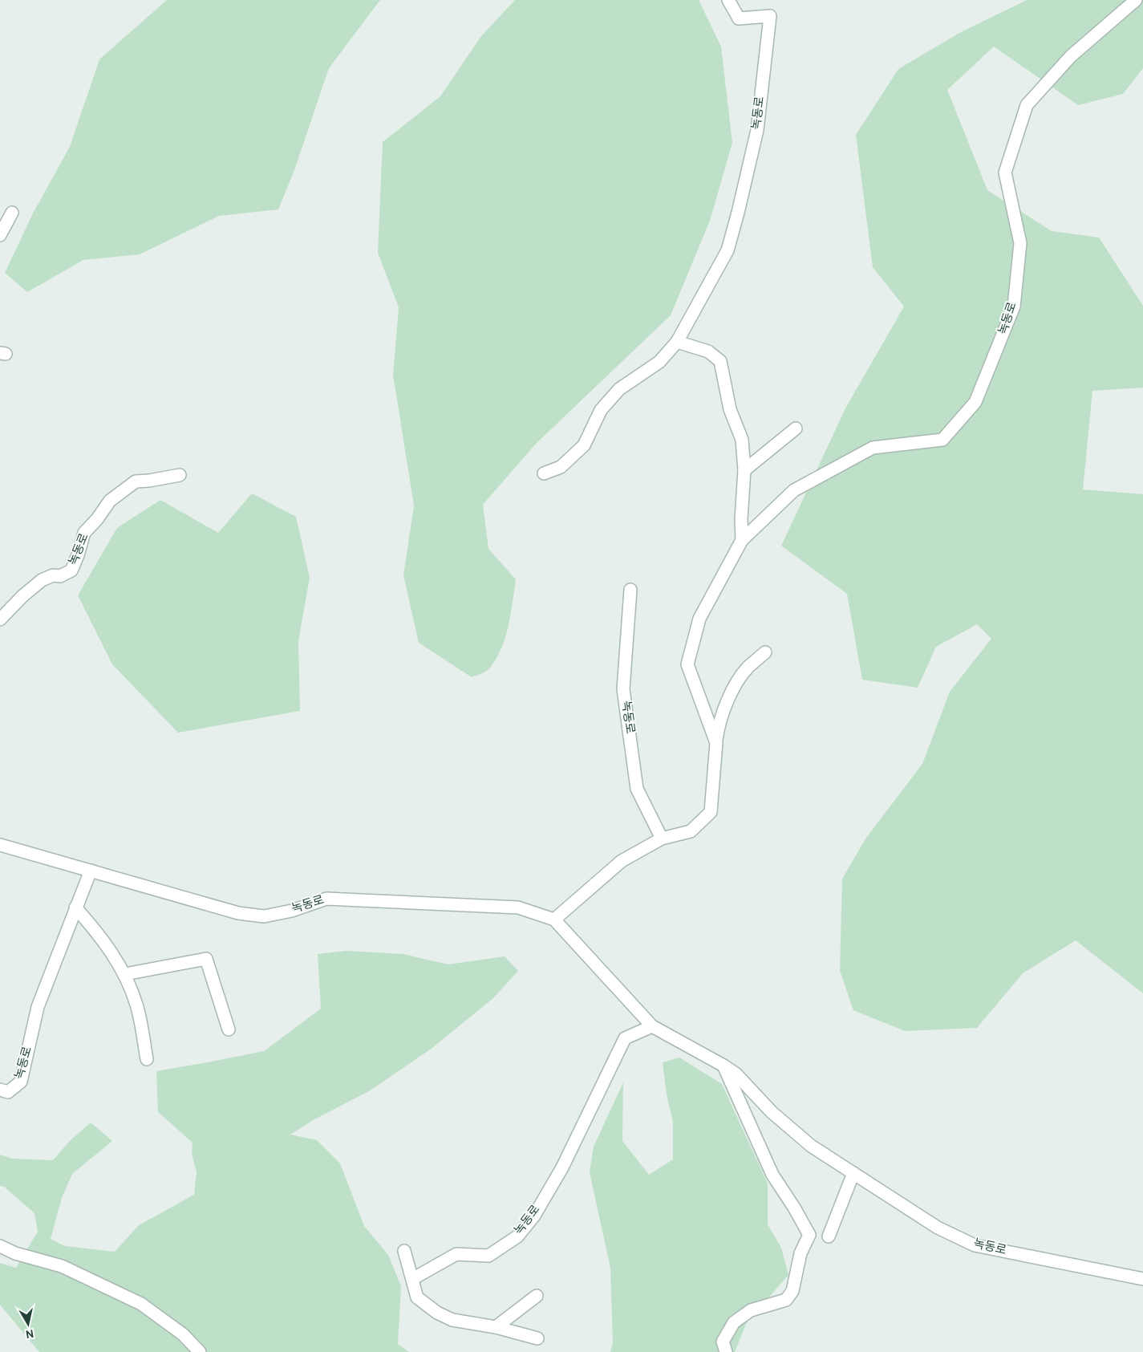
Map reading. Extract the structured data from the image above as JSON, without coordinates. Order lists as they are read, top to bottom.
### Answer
{
  "streets": {
    "street": ["녹동로"]
  },
  "north": "bottom"
}
